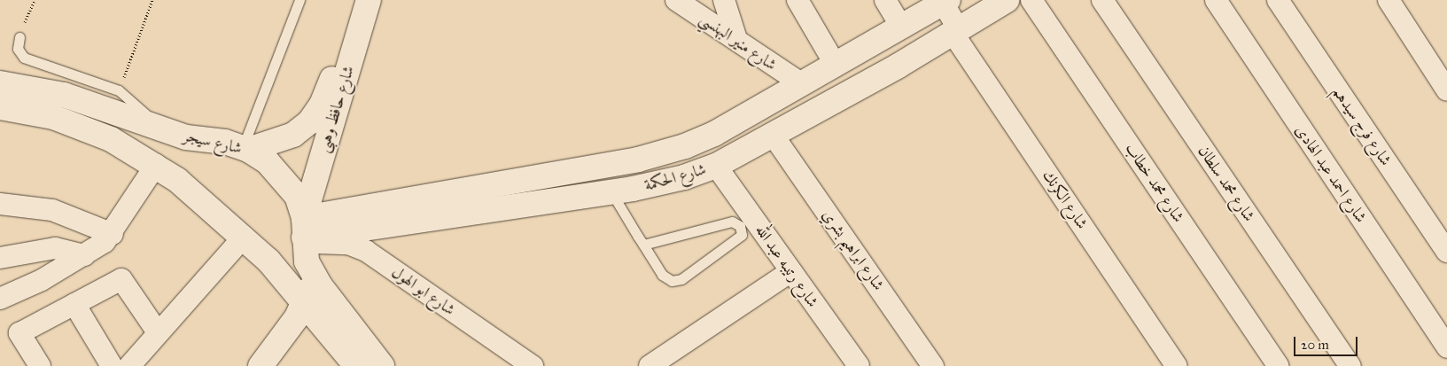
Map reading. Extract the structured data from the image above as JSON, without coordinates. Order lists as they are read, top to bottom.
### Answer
{
  "streets": {
    "main road": ["شارع حافظ وهبى", "شارع سيجر", "شارع الحكمة"],
    "street": [
      "شارع منير البهنسي",
      "شارع فرج سيدهم",
      "شارع احمد عبد الهادى",
      "شارع محمد خطاب",
      "شارع محمد سلطان",
      "شارع الكرنك",
      "شارع ابراهيم بشري",
      "شارع رتيبه عبد الله",
      "شارع ابو الهول"
    ]
  },
  "crossings": [
    ["شارع منير البهنسي", "شارع الحكمة"],
    ["شارع حافظ وهبى", "شارع سيجر"],
    ["شارع حافظ وهبى", "شارع الحكمة"],
    ["شارع حافظ وهبى", "شارع ابو الهول"],
    ["شارع سيجر", "شارع الحكمة"],
    ["شارع سيجر", "شارع ابو الهول"],
    ["شارع الحكمة", "شارع الكرنك"],
    ["شارع الحكمة", "شارع ابراهيم بشري"],
    ["شارع الحكمة", "شارع رتيبه عبد الله"],
    ["شارع الحكمة", "شارع ابو الهول"]
  ],
  "scale_bar": "20 m"
}
